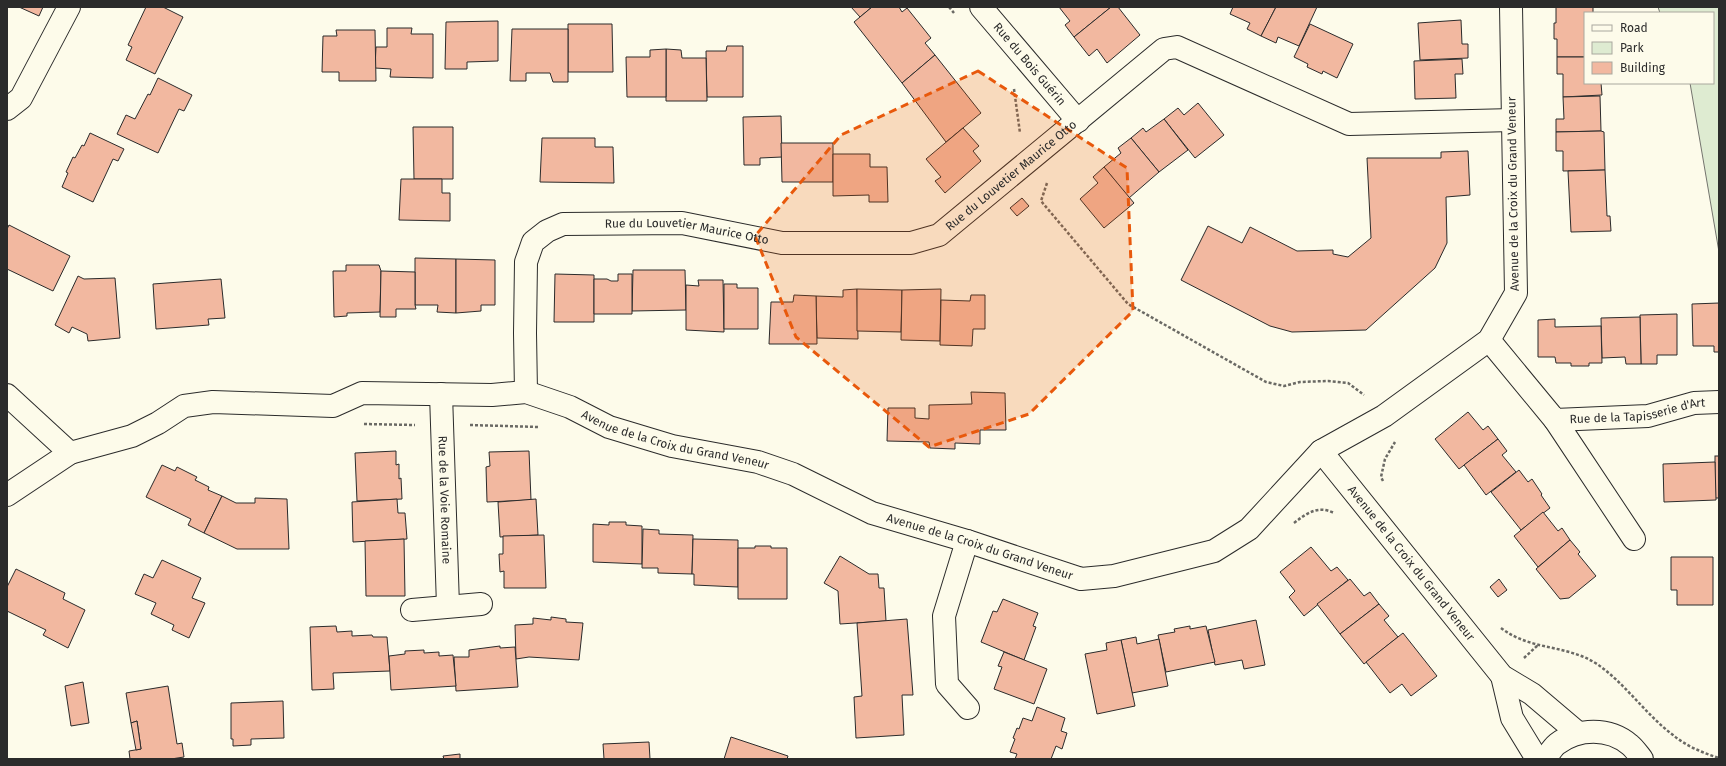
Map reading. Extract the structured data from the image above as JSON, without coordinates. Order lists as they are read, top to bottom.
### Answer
{
  "streets": {
    "street": [
      "Rue du Bois Guérin",
      "Rue du Louvetier Maurice Otto",
      "Avenue de la Croix du Grand Veneur",
      "Rue de la Tapisserie d'Art",
      "Rue de la Voie Romaine"
    ]
  },
  "crossings": [
    ["Rue du Bois Guérin", "Rue du Louvetier Maurice Otto"],
    ["Rue du Louvetier Maurice Otto", "Avenue de la Croix du Grand Veneur"],
    ["Avenue de la Croix du Grand Veneur", "Rue de la Tapisserie d'Art"],
    ["Avenue de la Croix du Grand Veneur", "Rue de la Voie Romaine"]
  ],
  "legend": ["Road", "Park", "Building"]
}
